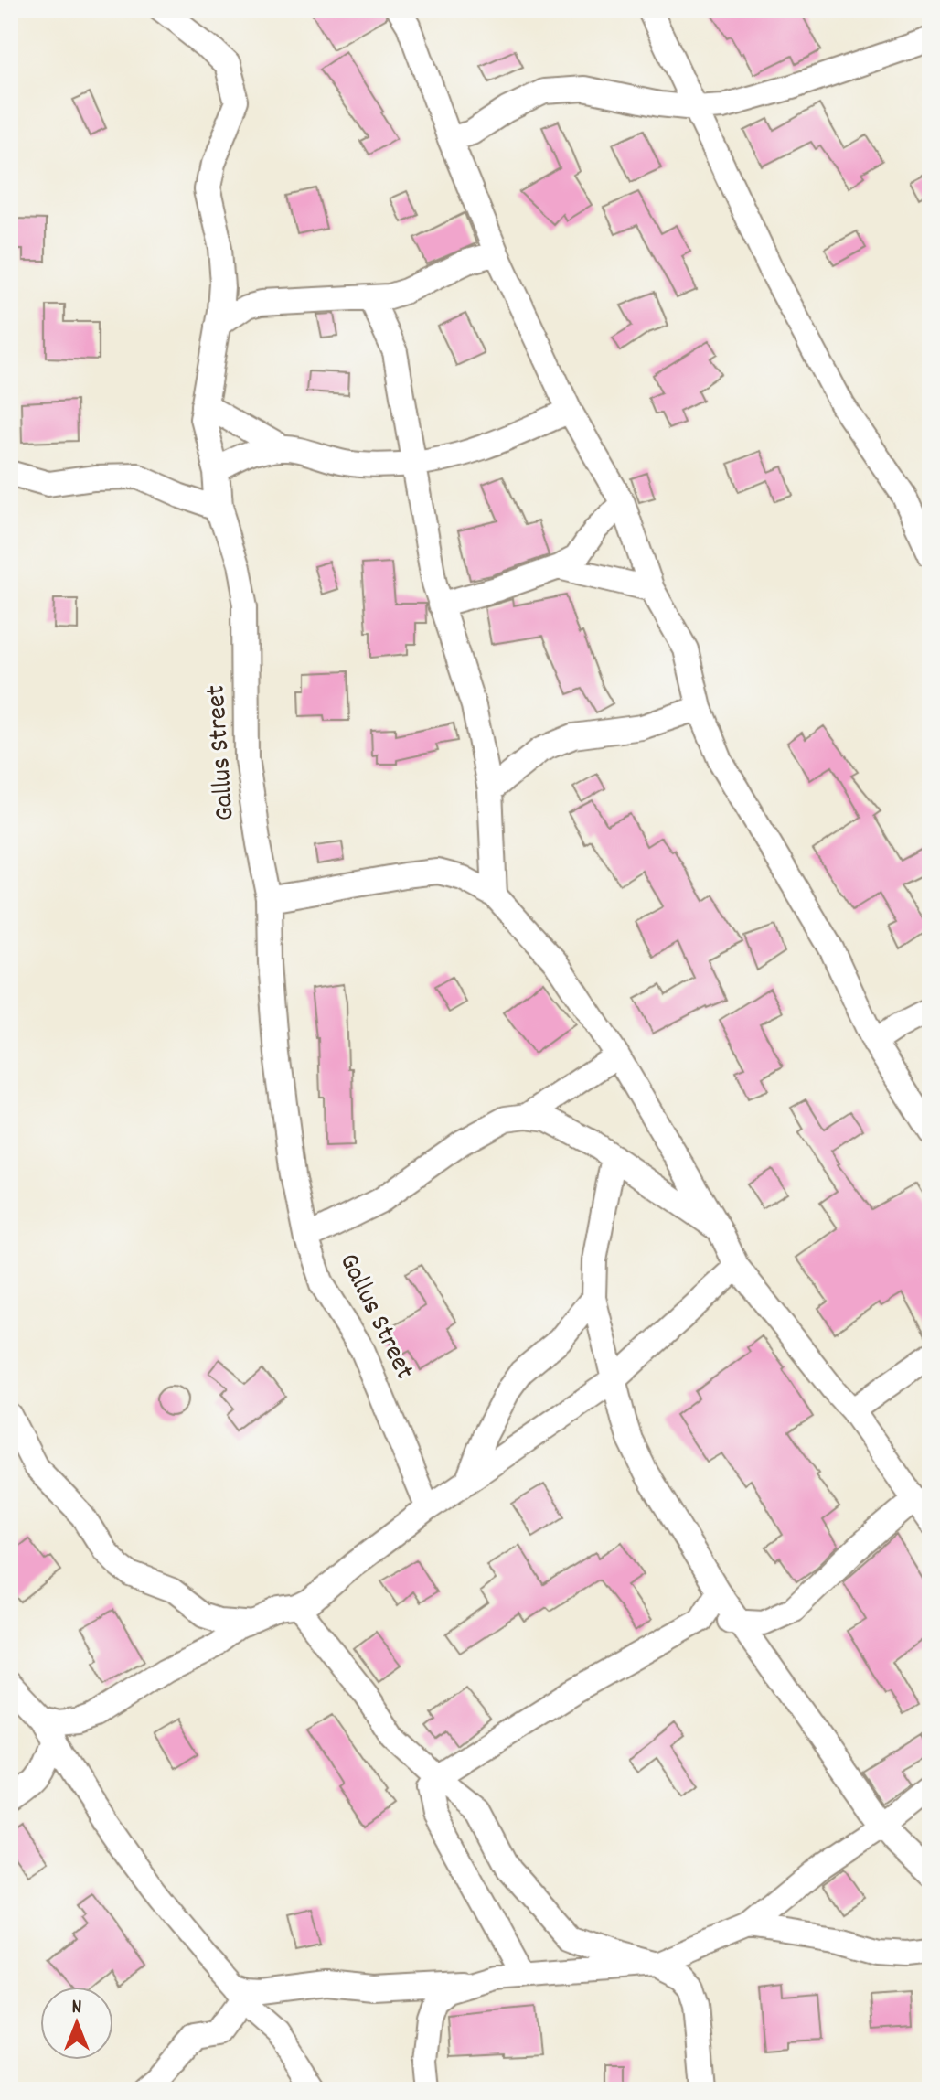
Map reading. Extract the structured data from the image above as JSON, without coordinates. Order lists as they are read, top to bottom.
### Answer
{
  "streets": {
    "street": ["Gallus Street"]
  },
  "north": "top"
}
